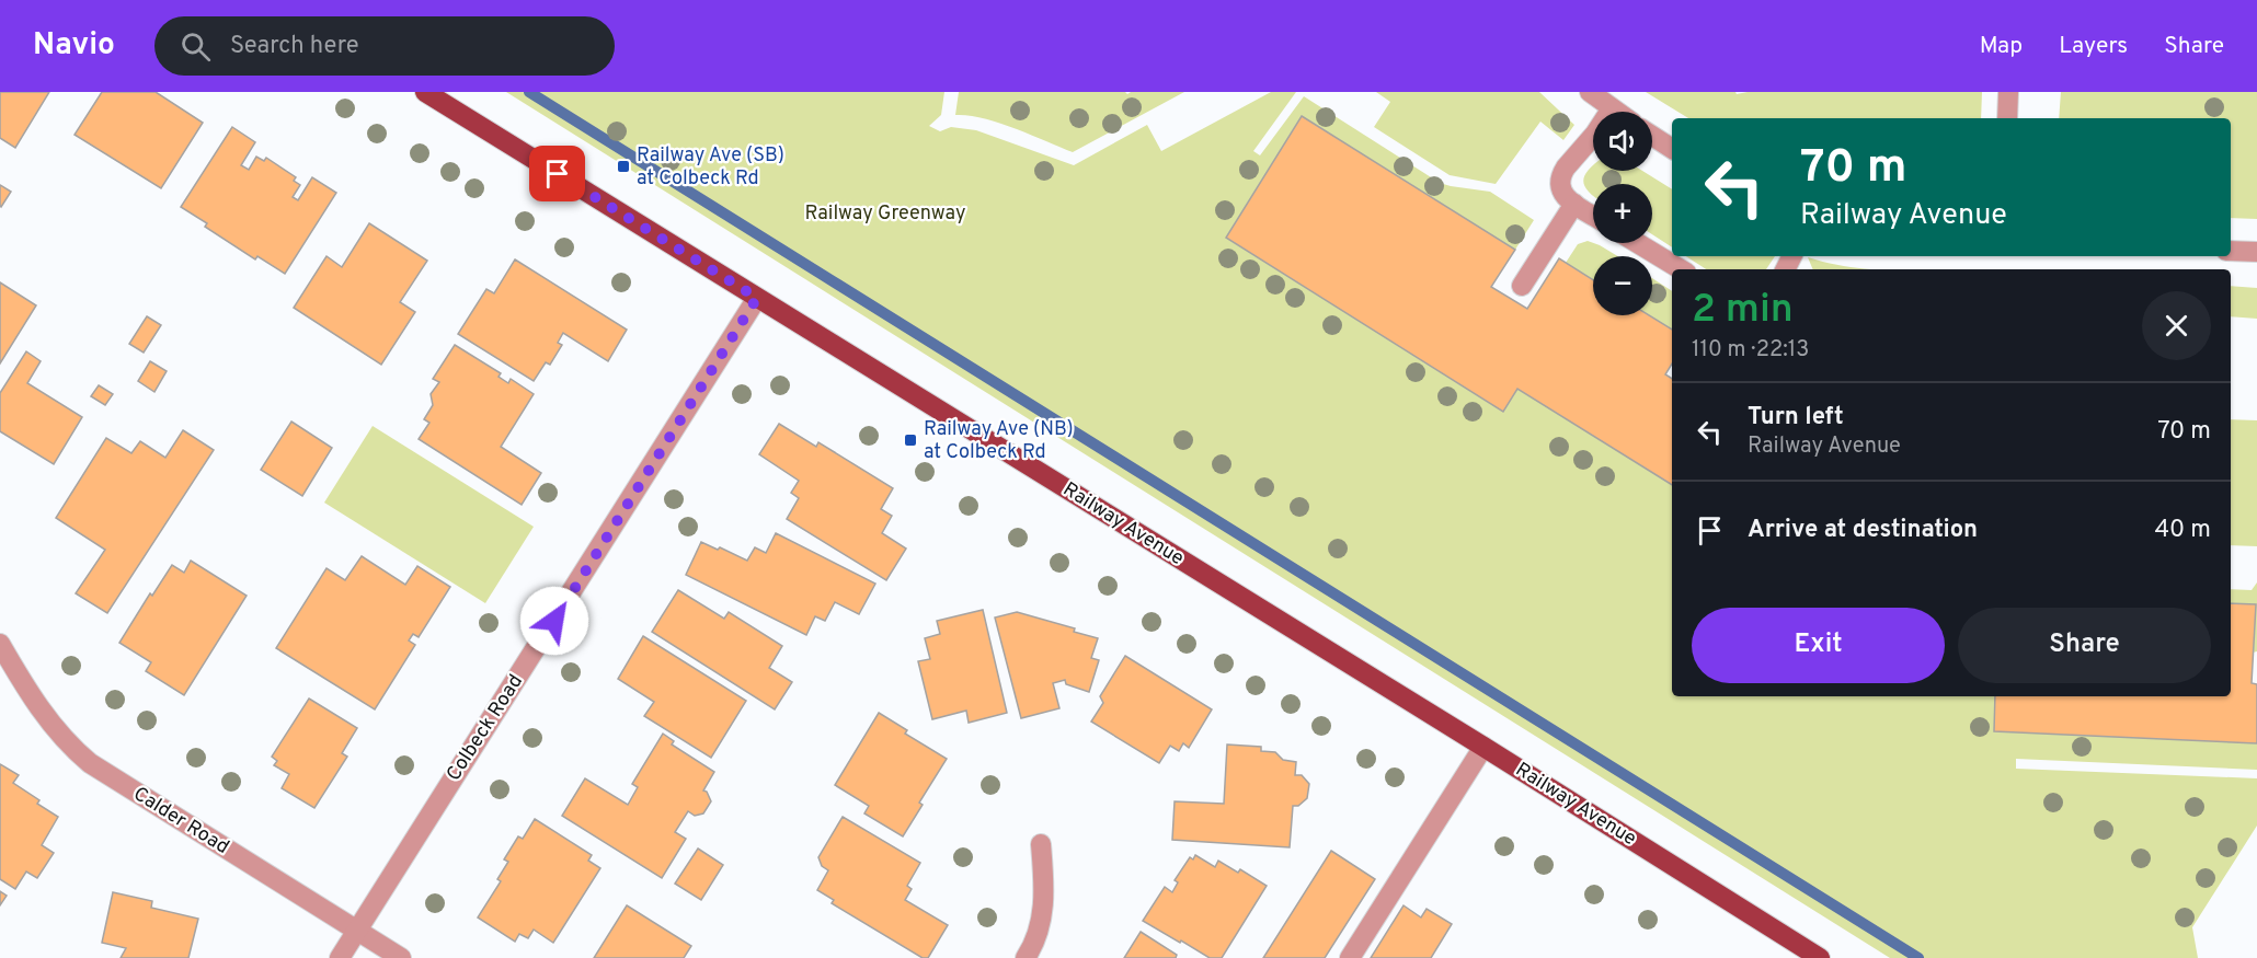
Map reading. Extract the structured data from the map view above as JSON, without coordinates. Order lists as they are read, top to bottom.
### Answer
{
  "streets": {
    "main road": ["Railway Avenue"],
    "street": ["Colbeck Road", "Calder Road"]
  },
  "crossings": [
    ["Railway Avenue", "Colbeck Road"],
    ["Colbeck Road", "Calder Road"]
  ],
  "parks": ["Railway Greenway"],
  "places": {
    "transit": ["Railway Ave (SB) at Colbeck Rd", "Railway Ave (NB) at Colbeck Rd"]
  },
  "page": {
    "header": "Navio",
    "search": "Search here",
    "nav": ["Map", "Layers", "Share"],
    "map_buttons": ["+", "−"],
    "turn": ["70 m", "Railway Avenue"],
    "heading": ["2 min", "110 m · 22:13"],
    "list": [
      {
        "name": "Turn left",
        "note": "Railway Avenue",
        "value": "70 m"
      },
      {
        "name": "Arrive at destination",
        "value": "40 m"
      }
    ],
    "buttons": ["Exit", "Share"]
  }
}
